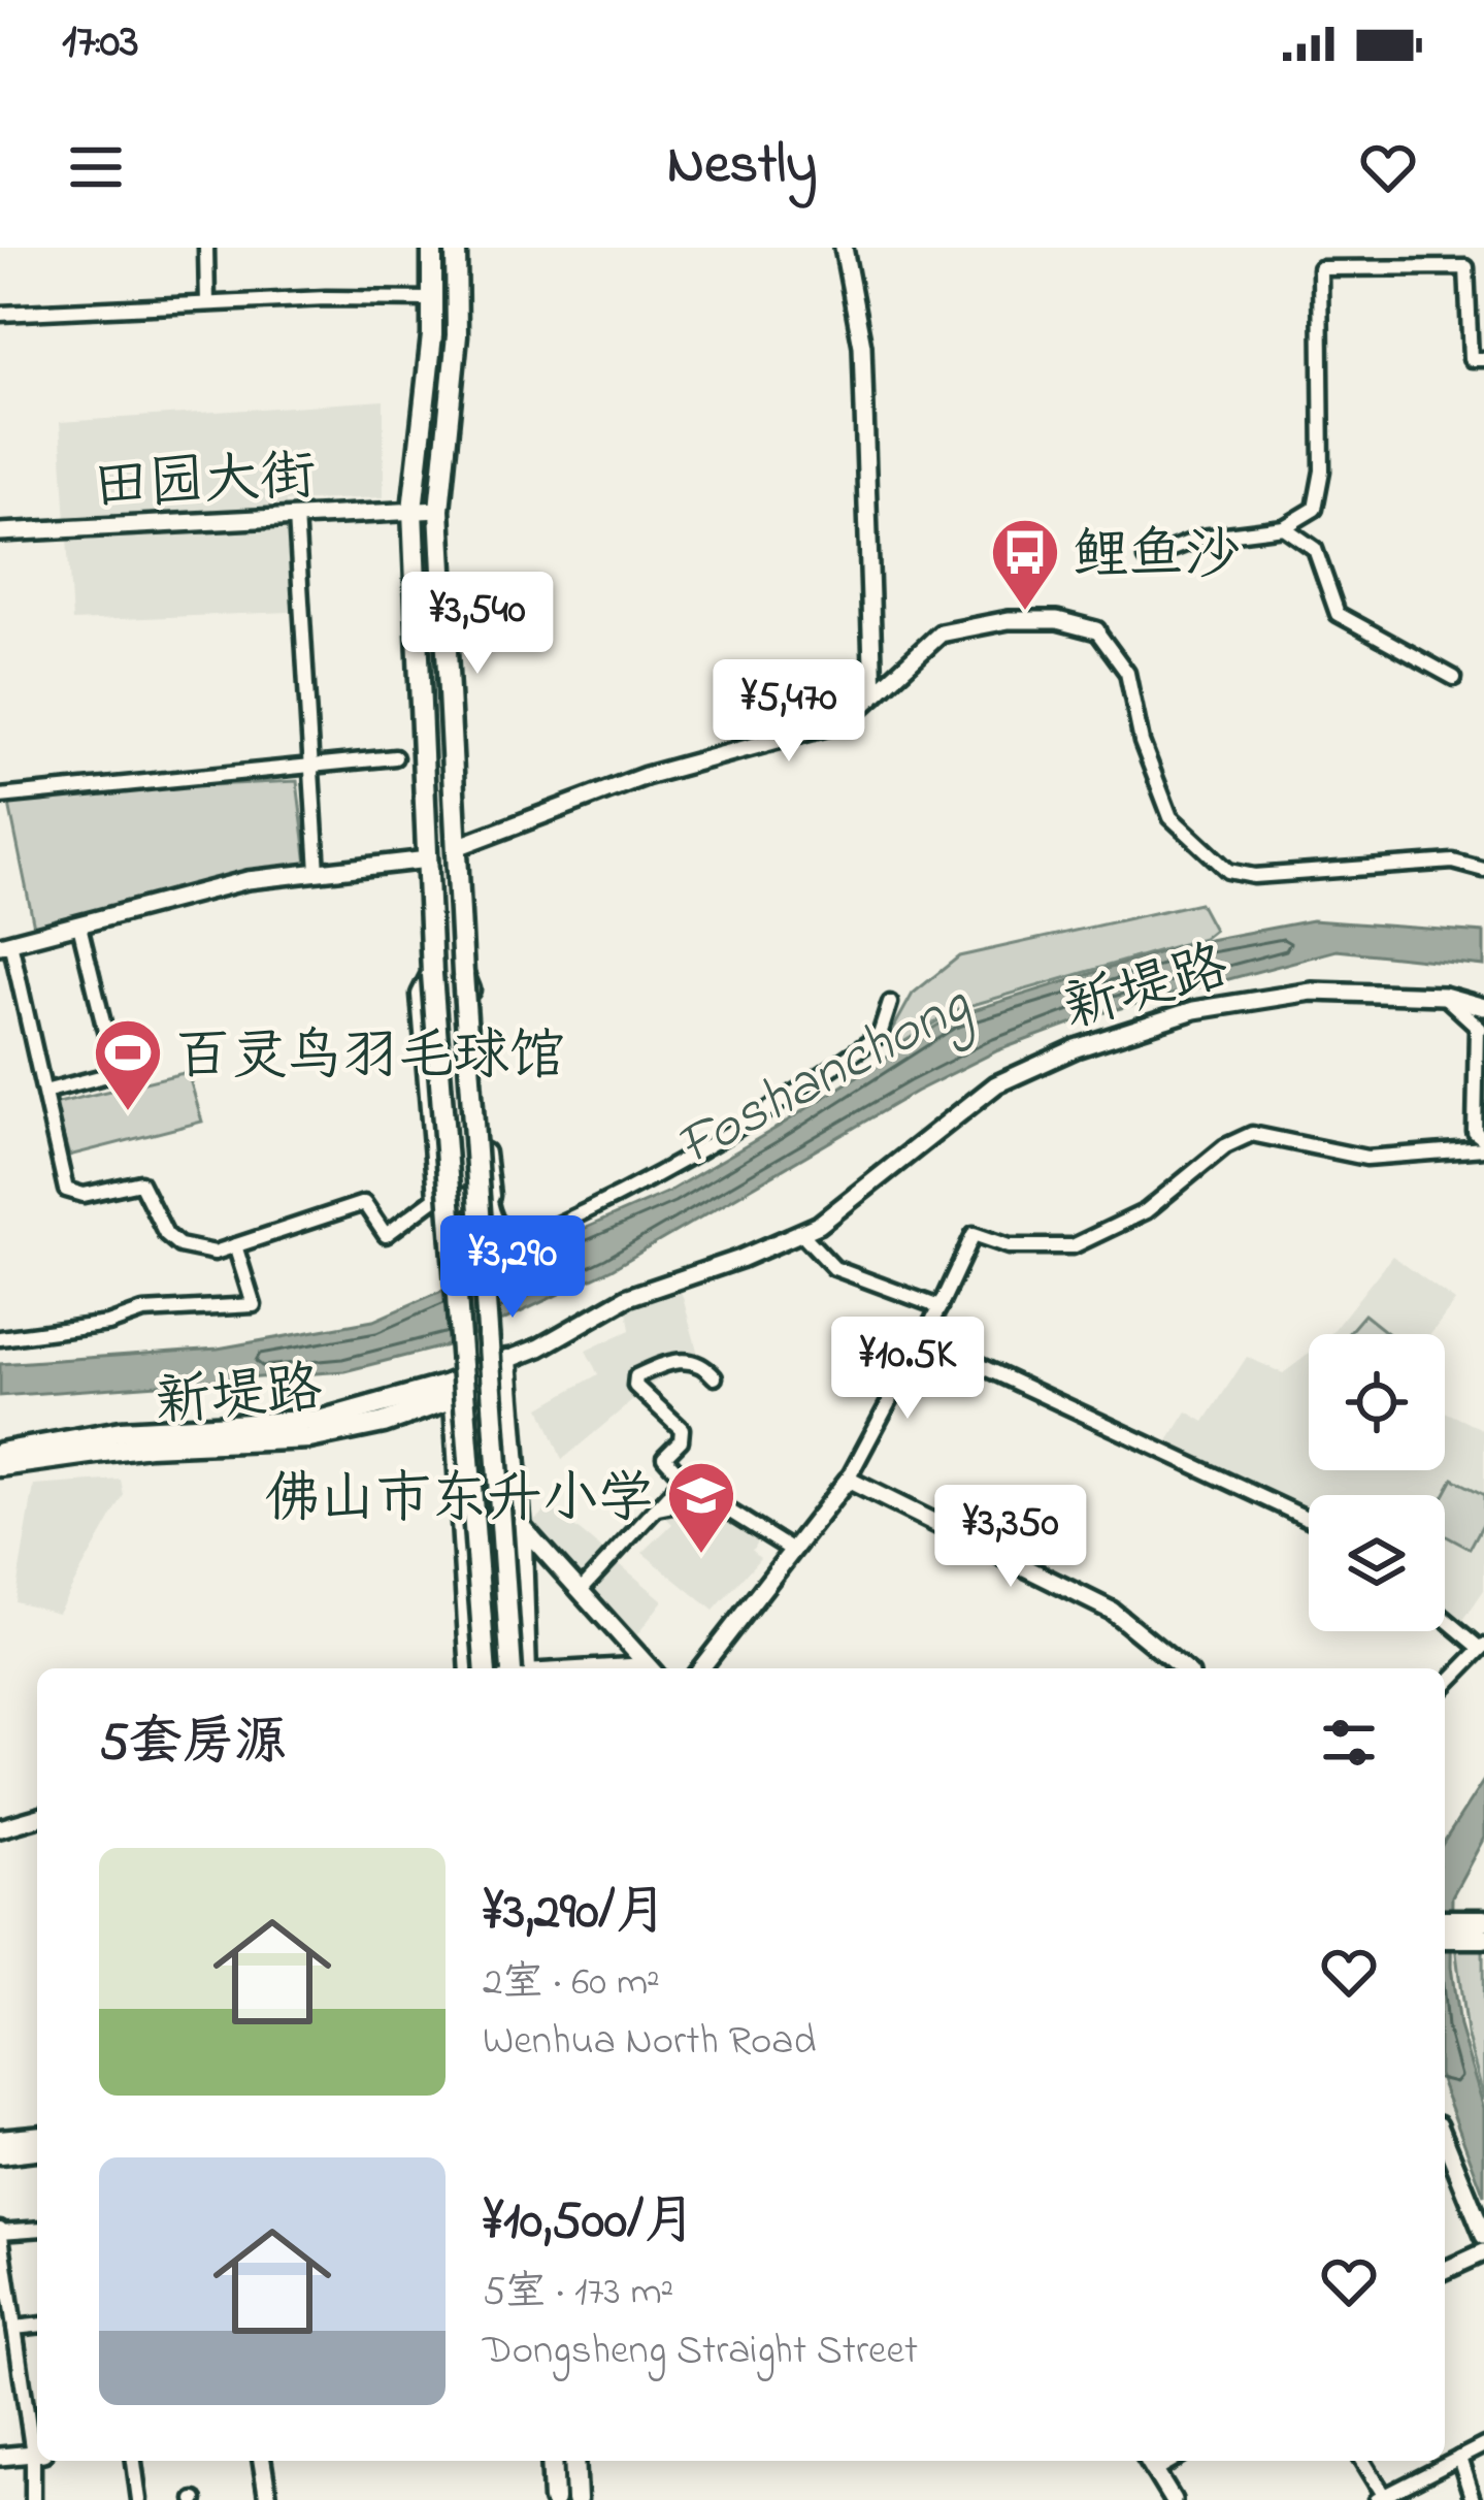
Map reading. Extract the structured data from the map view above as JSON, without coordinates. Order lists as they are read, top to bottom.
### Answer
{
  "streets": {
    "main road": ["新堤路"],
    "street": ["田园大街"]
  },
  "water": ["Foshanchong"],
  "places": {
    "bus stop": ["鲤鱼沙"],
    "sports": ["百灵鸟羽毛球馆"],
    "school or university": ["佛山市东升小学"]
  },
  "page": {
    "status": "17:03",
    "header": "Nestly",
    "price": [
      "¥3,540",
      "¥5,470",
      "¥3,290",
      "¥10.5K",
      "¥3,350"
    ],
    "heading": "5套房源",
    "list": [
      {
        "name": "¥3,290/月",
        "note": "2室 · 60 m² · Wenhua North Road"
      },
      {
        "name": "¥10,500/月",
        "note": "5室 · 173 m² · Dongsheng Straight Street"
      }
    ]
  }
}
